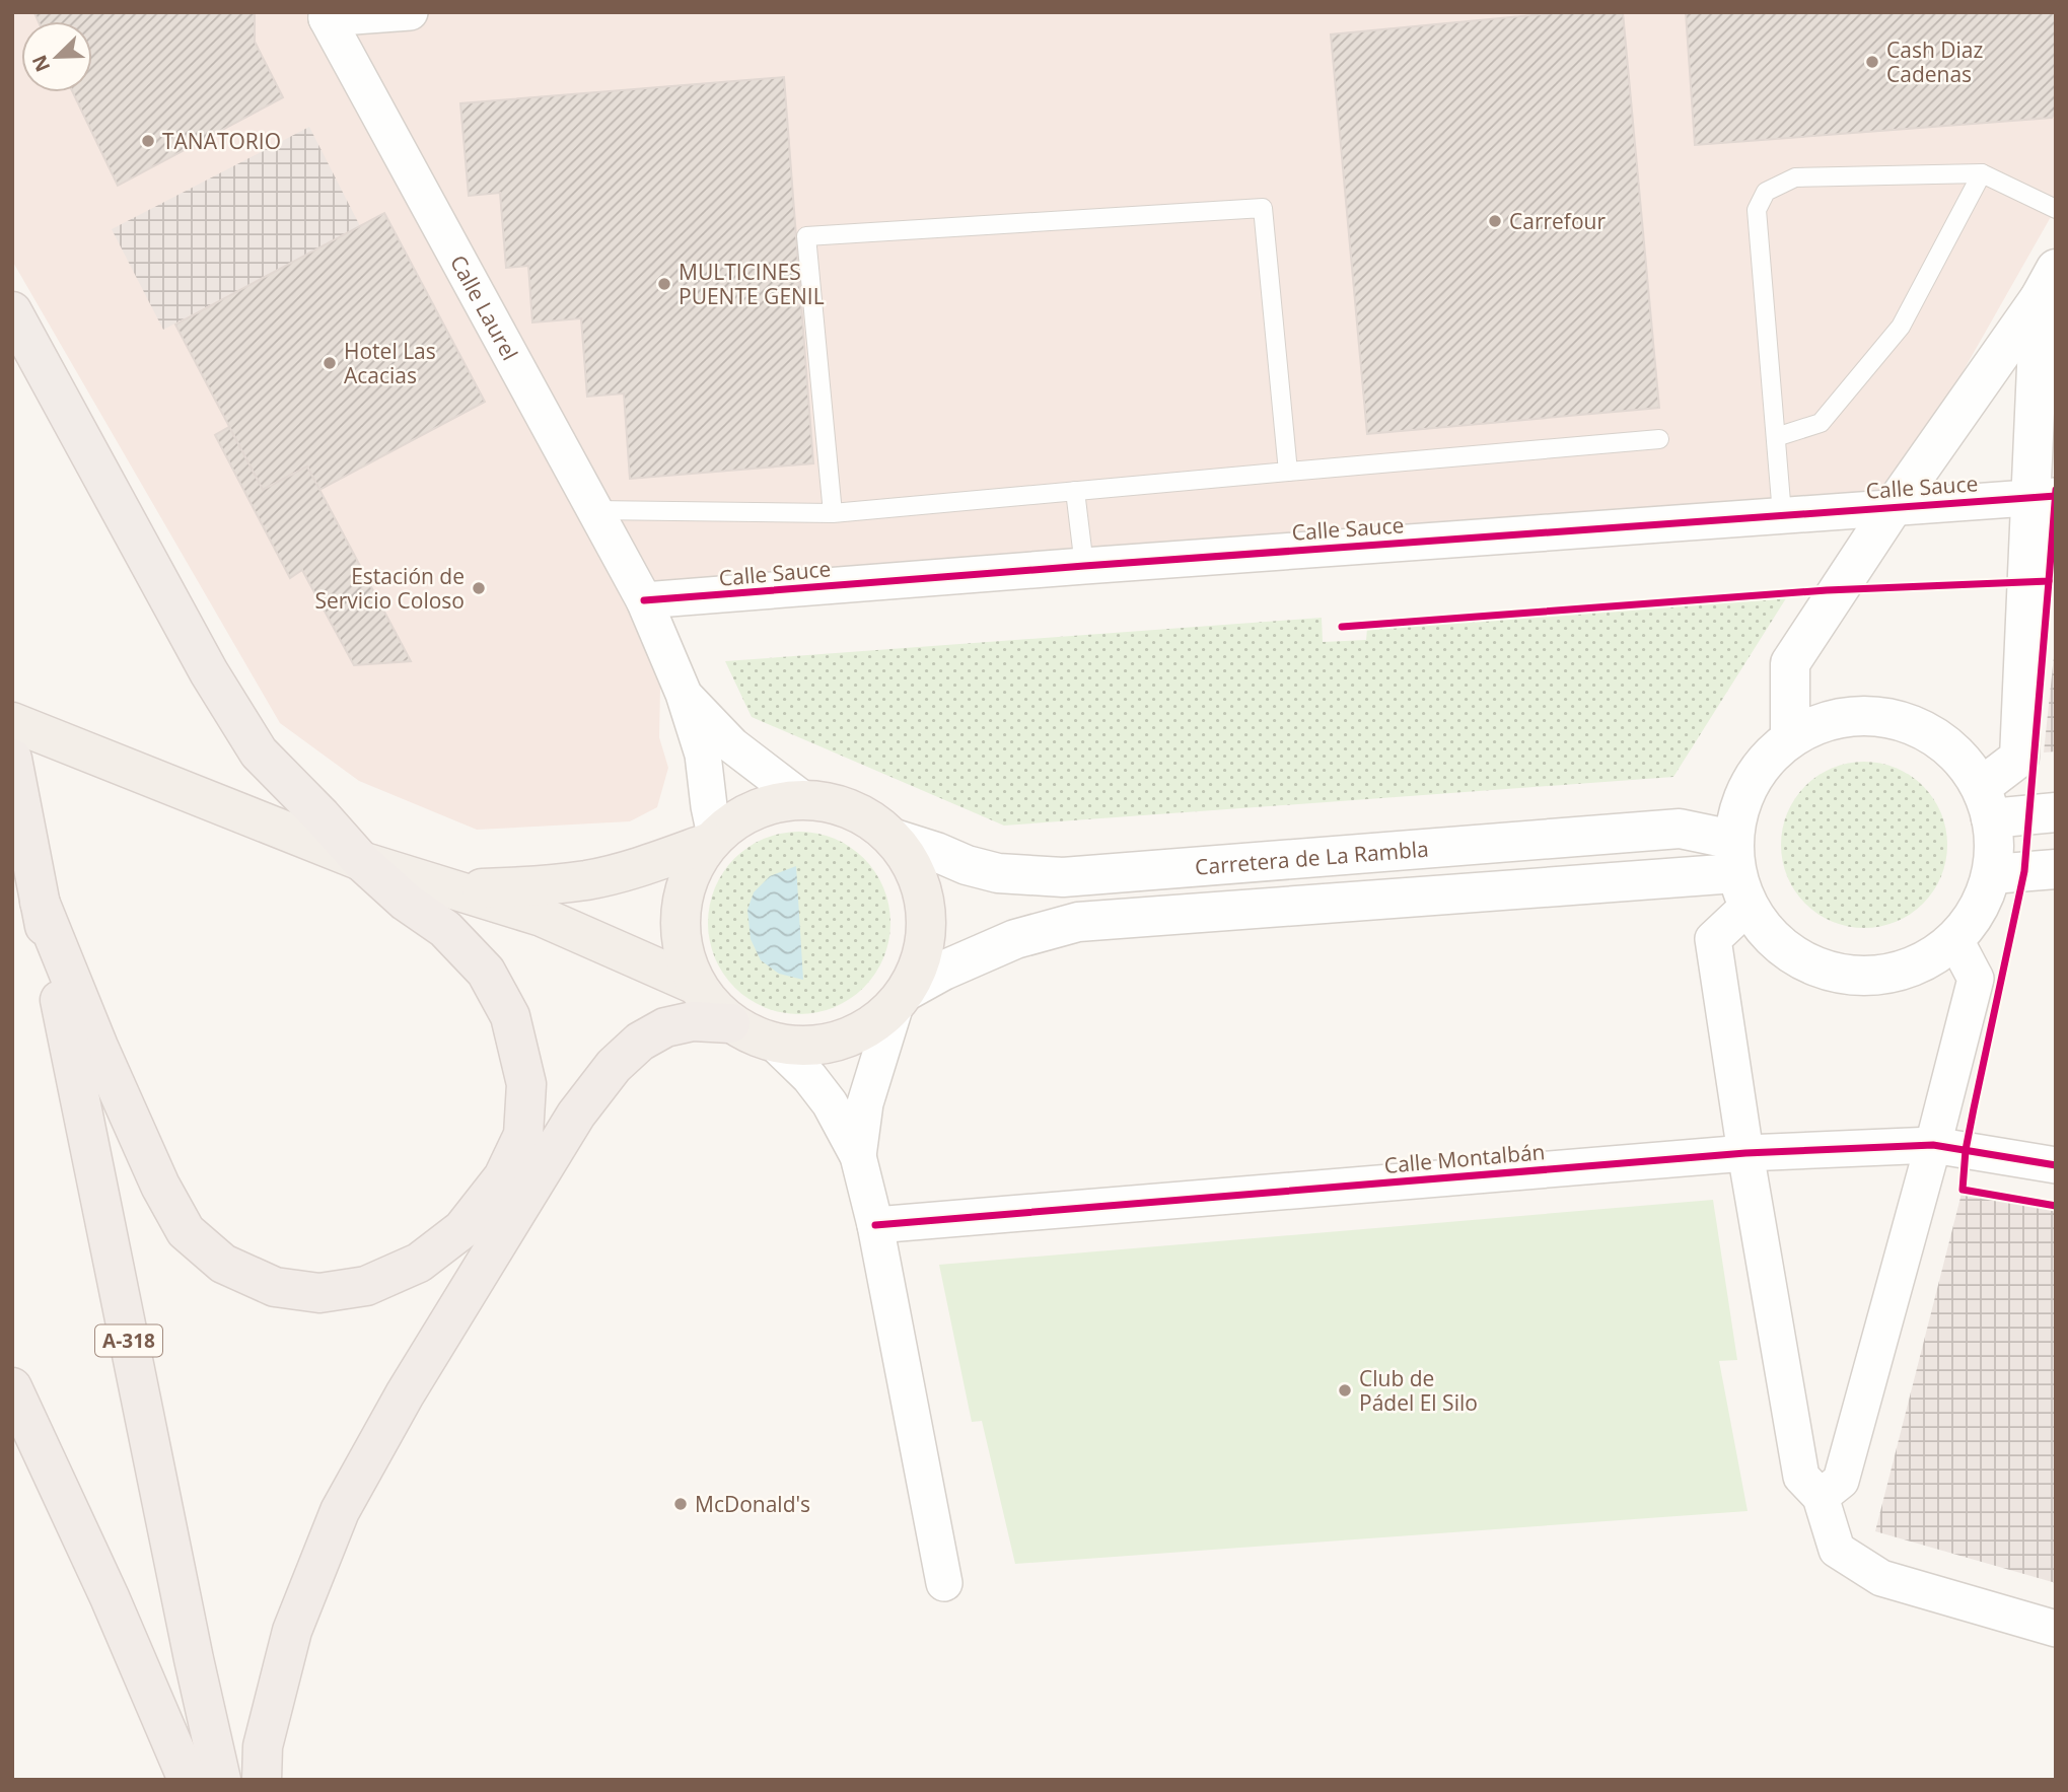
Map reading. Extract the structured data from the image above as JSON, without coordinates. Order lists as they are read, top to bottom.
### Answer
{
  "streets": {
    "highway": ["A-318"],
    "street": [
      "Calle Laurel",
      "Calle Sauce",
      "Carretera de La Rambla",
      "Calle Montalbán"
    ]
  },
  "crossings": [
    ["Calle Laurel", "Calle Sauce"]
  ],
  "places": [
    "Cash Diaz Cadenas",
    "TANATORIO",
    "Carrefour",
    "MULTICINES PUENTE GENIL",
    "Hotel Las Acacias",
    "Estación de Servicio Coloso",
    "Club de Pádel El Silo",
    "McDonald's"
  ],
  "north": "bottom left"
}
